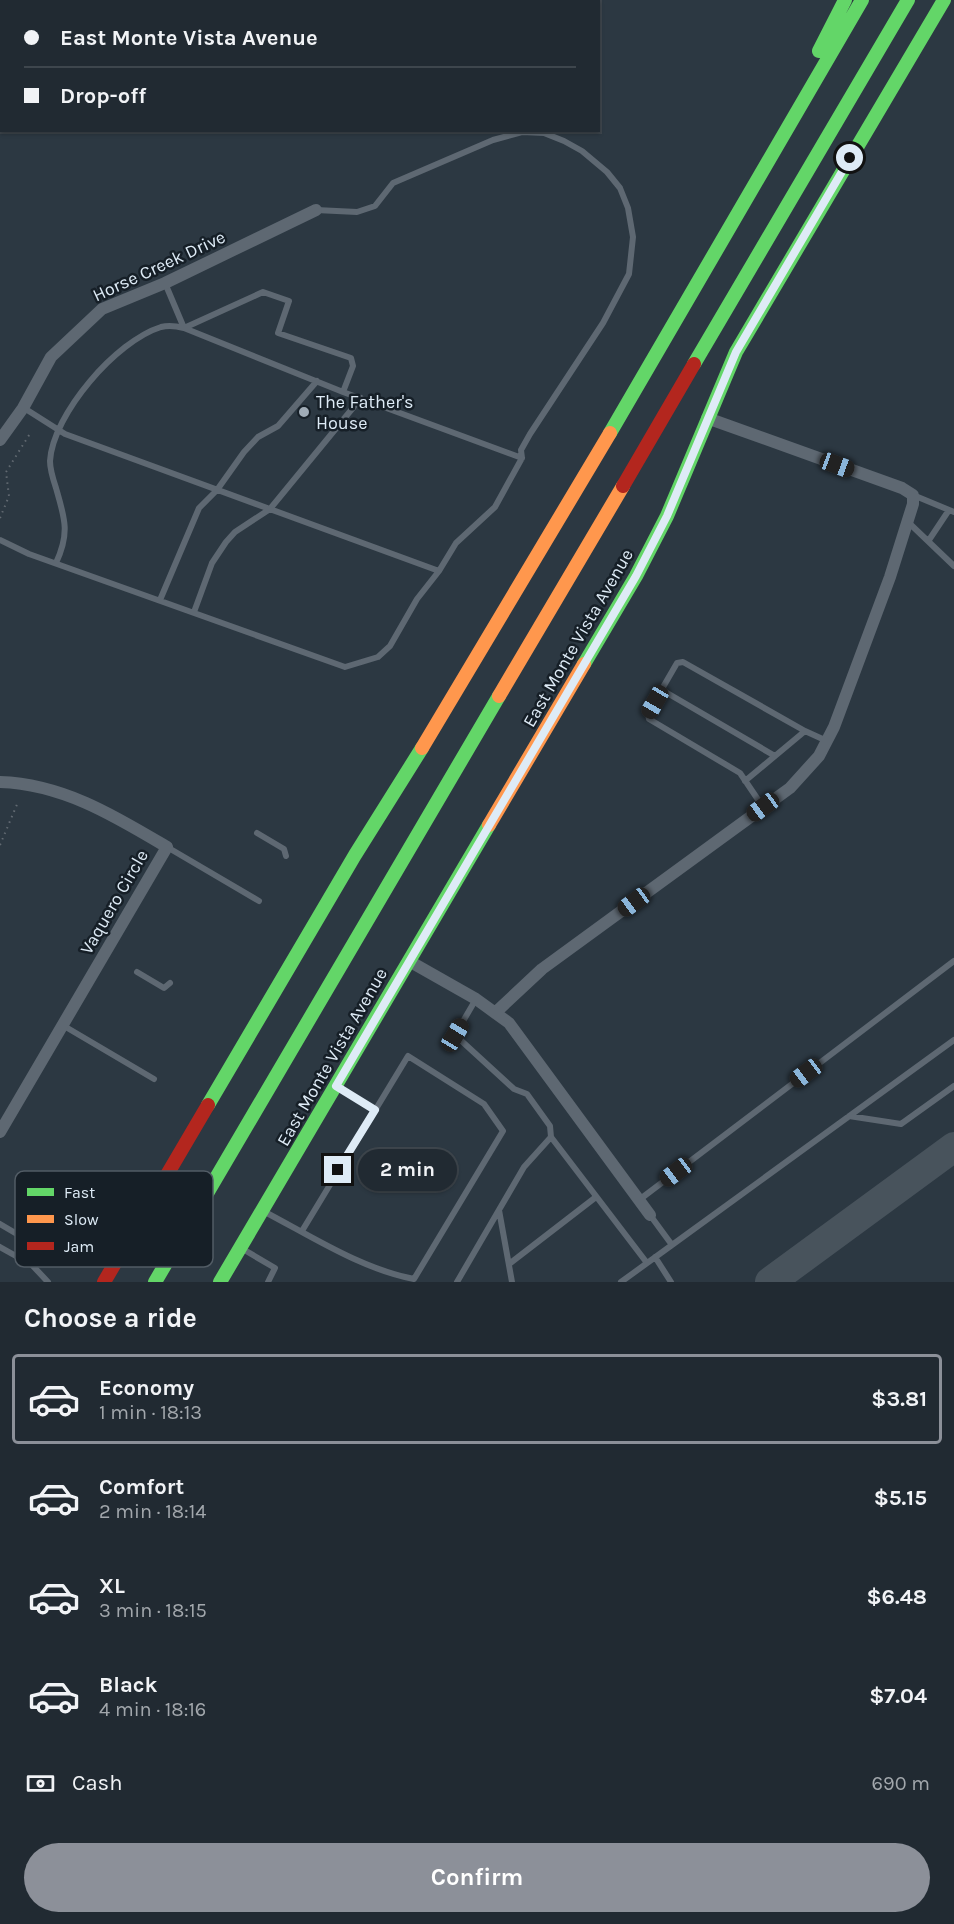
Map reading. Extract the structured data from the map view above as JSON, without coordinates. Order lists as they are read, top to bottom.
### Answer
{
  "streets": {
    "main road": ["East Monte Vista Avenue"],
    "street": ["Horse Creek Drive", "Vaquero Circle"]
  },
  "places": ["The Father's House"],
  "legend": ["Fast", "Slow", "Jam"],
  "page": {
    "banner": ["East Monte Vista Avenue", "Drop-off"],
    "bubble": "2 min",
    "heading": "Choose a ride",
    "list": [
      {
        "name": "Economy",
        "note": "1 min · 18:13",
        "value": "$3.81"
      },
      {
        "name": "Comfort",
        "note": "2 min · 18:14",
        "value": "$5.15"
      },
      {
        "name": "XL",
        "note": "3 min · 18:15",
        "value": "$6.48"
      },
      {
        "name": "Black",
        "note": "4 min · 18:16",
        "value": "$7.04"
      }
    ],
    "pay": ["Cash", "690 m"],
    "buttons": "Confirm"
  }
}
